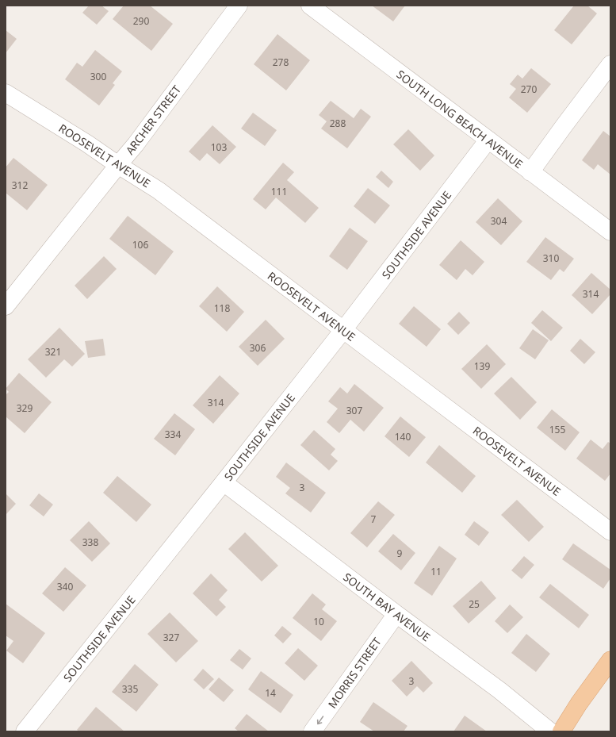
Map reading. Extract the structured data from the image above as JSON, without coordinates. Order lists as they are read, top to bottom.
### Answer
{
  "streets": {
    "street": [
      "SOUTH LONG BEACH AVENUE",
      "ARCHER STREET",
      "ROOSEVELT AVENUE",
      "SOUTHSIDE AVENUE",
      "SOUTH BAY AVENUE",
      "MORRIS STREET"
    ]
  },
  "crossings": [
    ["SOUTH LONG BEACH AVENUE", "SOUTHSIDE AVENUE"],
    ["ARCHER STREET", "ROOSEVELT AVENUE"],
    ["ROOSEVELT AVENUE", "SOUTHSIDE AVENUE"],
    ["SOUTHSIDE AVENUE", "SOUTH BAY AVENUE"],
    ["SOUTH BAY AVENUE", "MORRIS STREET"]
  ],
  "one_way": ["MORRIS STREET"],
  "house_numbers": [
    "290",
    "278",
    "300",
    "270",
    "288",
    "103",
    "312",
    "111",
    "304",
    "106",
    "310",
    "314",
    "118",
    "306",
    "321",
    "139",
    "314",
    "329",
    "307",
    "155",
    "334",
    "140",
    "3",
    "7",
    "338",
    "9",
    "11",
    "340",
    "25",
    "10",
    "327",
    "3",
    "335",
    "14"
  ]
}
